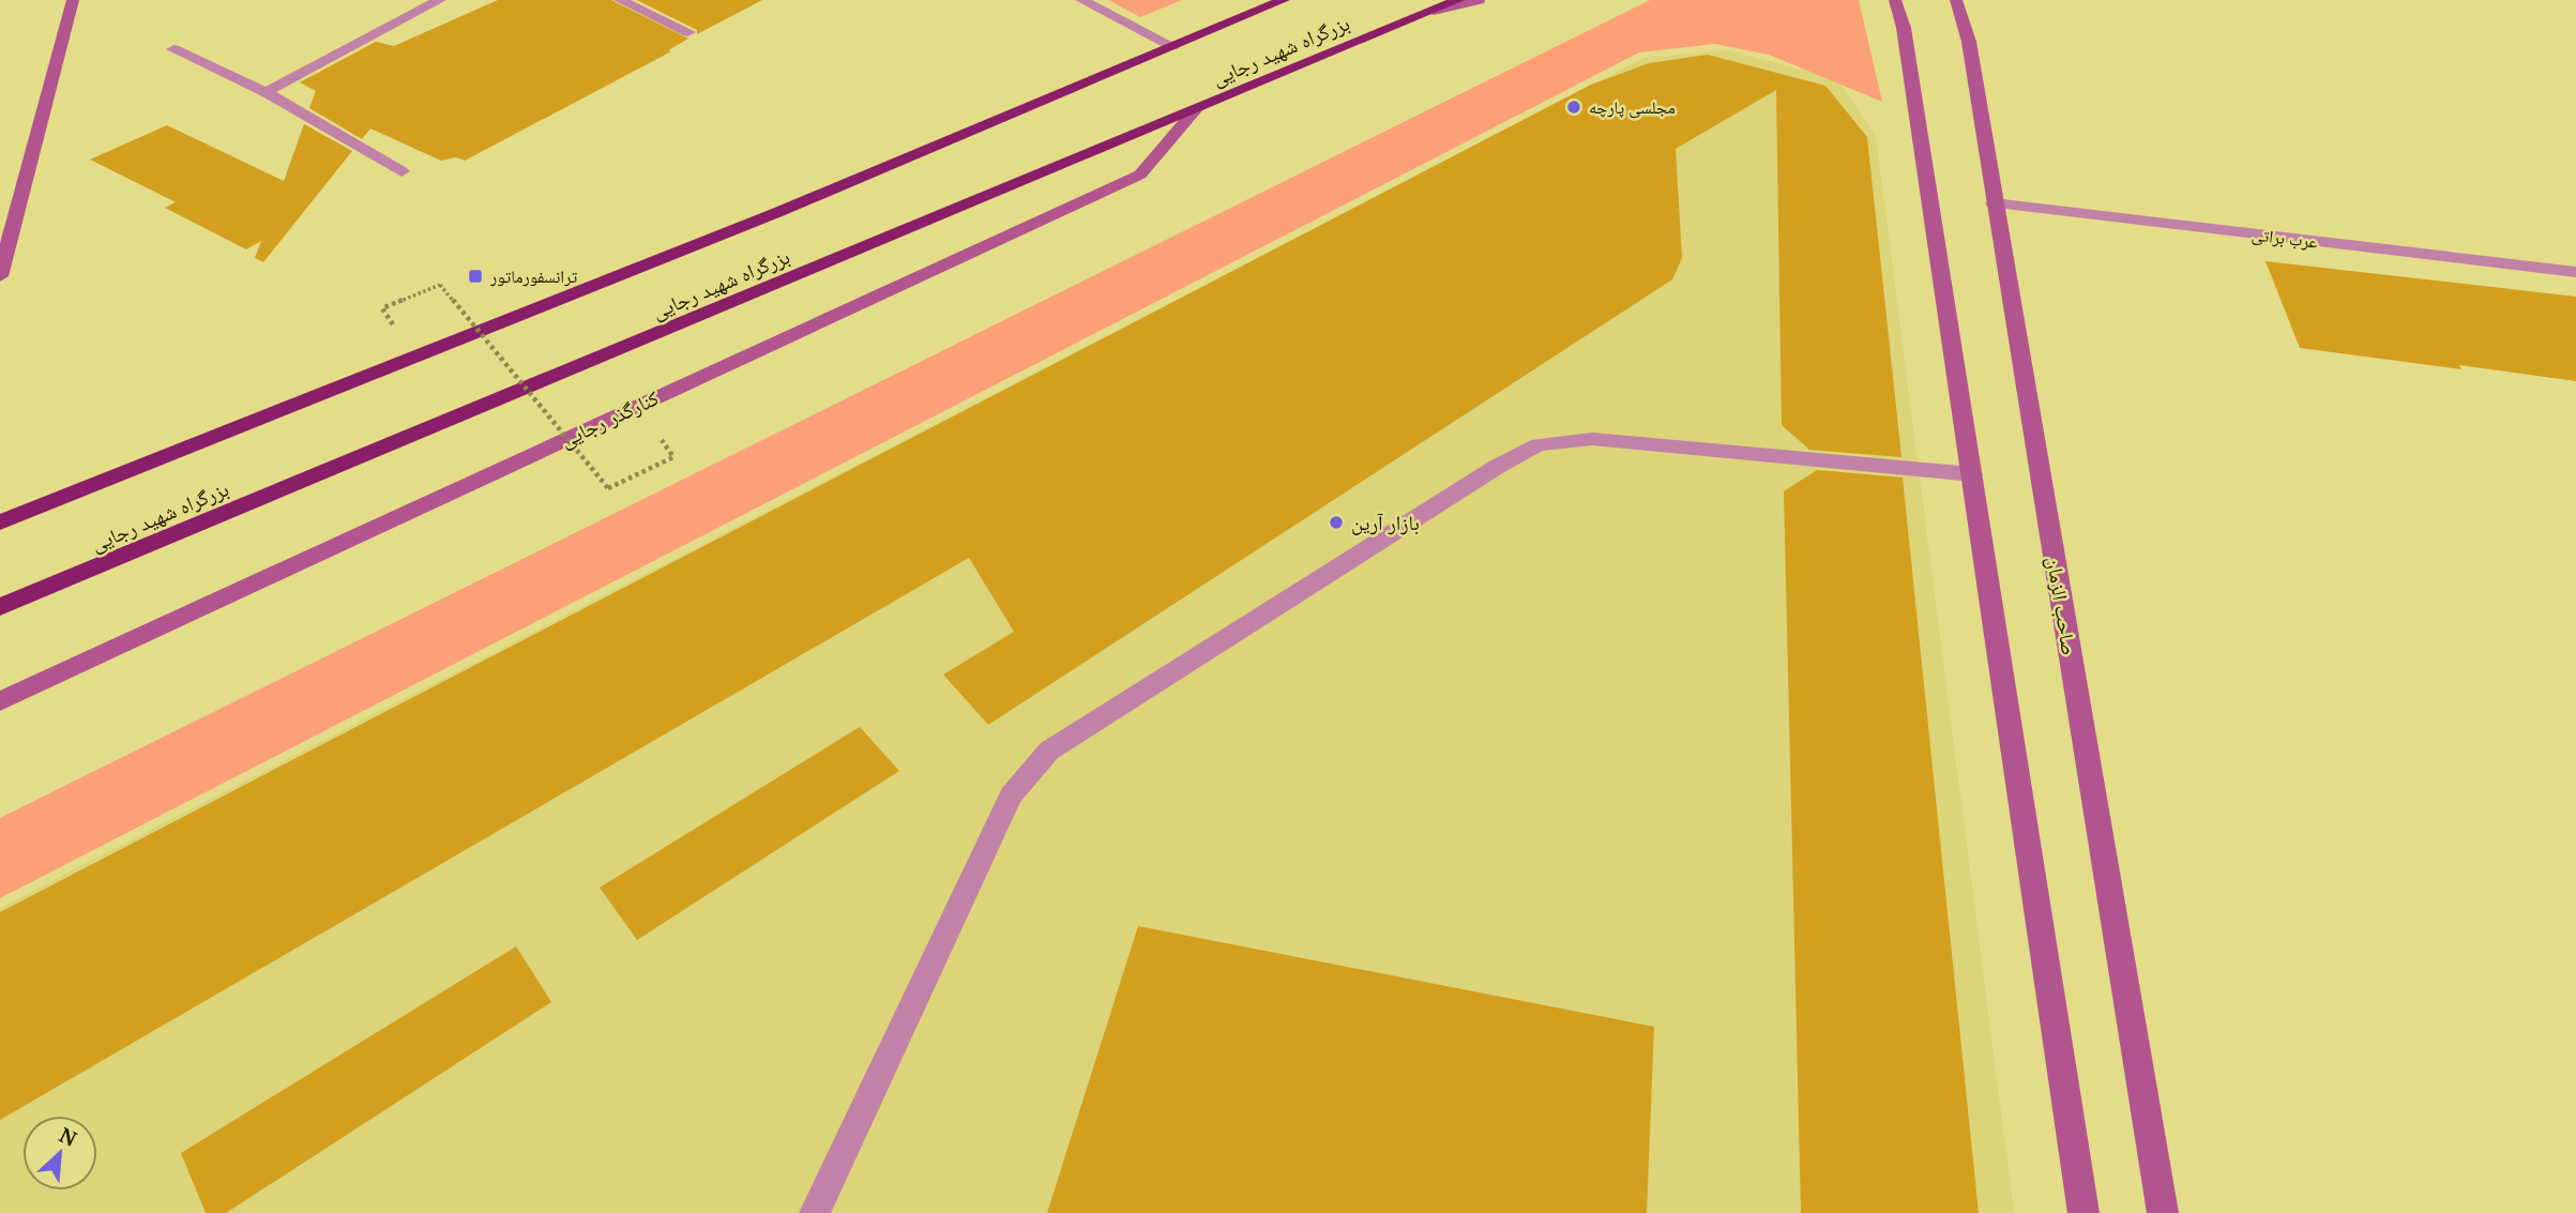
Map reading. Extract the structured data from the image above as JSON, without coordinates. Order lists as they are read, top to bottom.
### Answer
{
  "streets": {
    "highway": ["بزرگراه شهید رجایی"],
    "street": ["عرب براتی", "کنارگذر رجایی", "صاحب الزمان"]
  },
  "crossings": [
    ["بزرگراه شهید رجایی", "کنارگذر رجایی"],
    ["عرب براتی", "صاحب الزمان"]
  ],
  "places": {
    "other": ["مجلسی پارچه", "بازار آرین"],
    "transit": ["ترانسفورماتور"]
  },
  "north": "top right"
}
